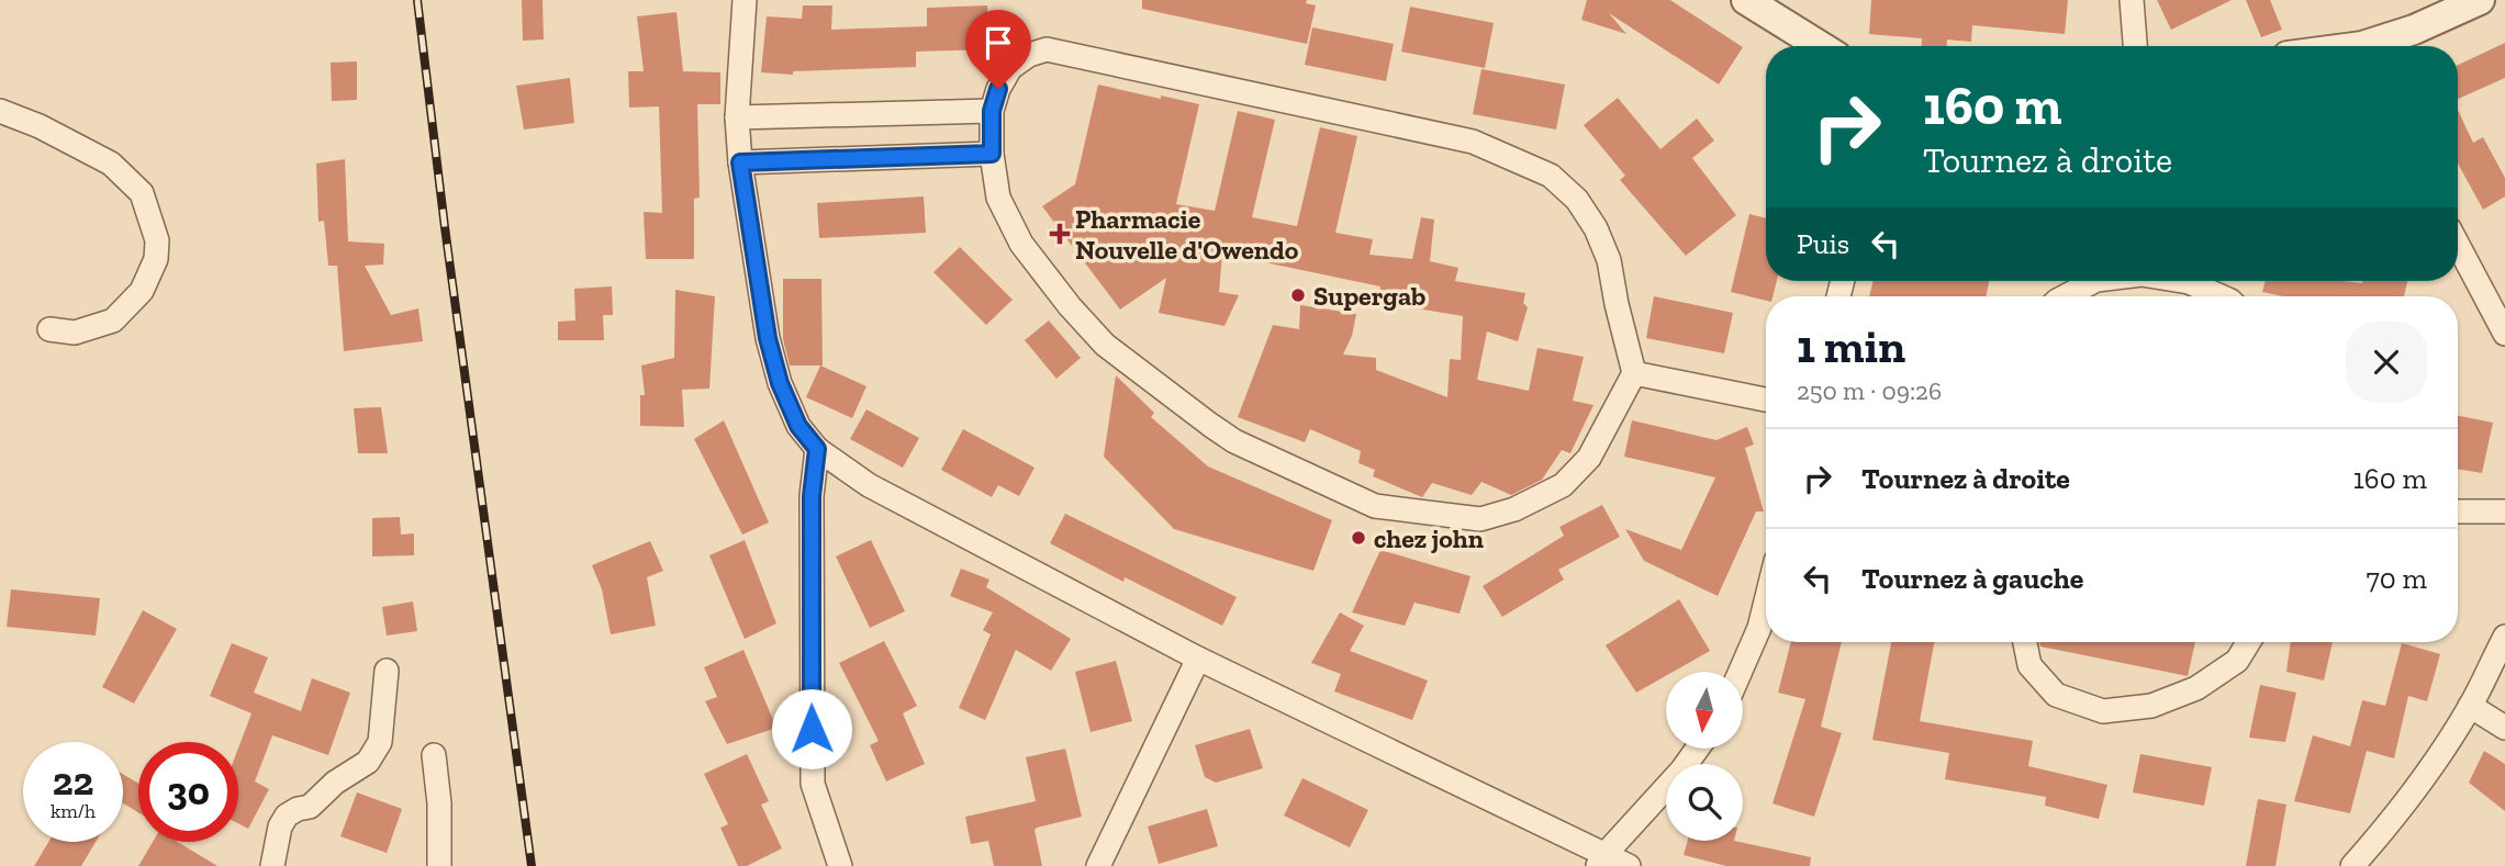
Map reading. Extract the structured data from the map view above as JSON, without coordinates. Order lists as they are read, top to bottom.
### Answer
{
  "places": {
    "health": ["Pharmacie Nouvelle d'Owendo"],
    "other": ["Supergab", "chez john"]
  },
  "north": "bottom",
  "page": {
    "turn": ["160 m", "Tournez à droite"],
    "then": "Puis",
    "heading": ["1 min", "250 m · 09:26"],
    "list": [
      {
        "name": "Tournez à droite",
        "value": "160 m"
      },
      {
        "name": "Tournez à gauche",
        "value": "70 m"
      }
    ],
    "speed": "22 km/h",
    "limit": "30"
  }
}
